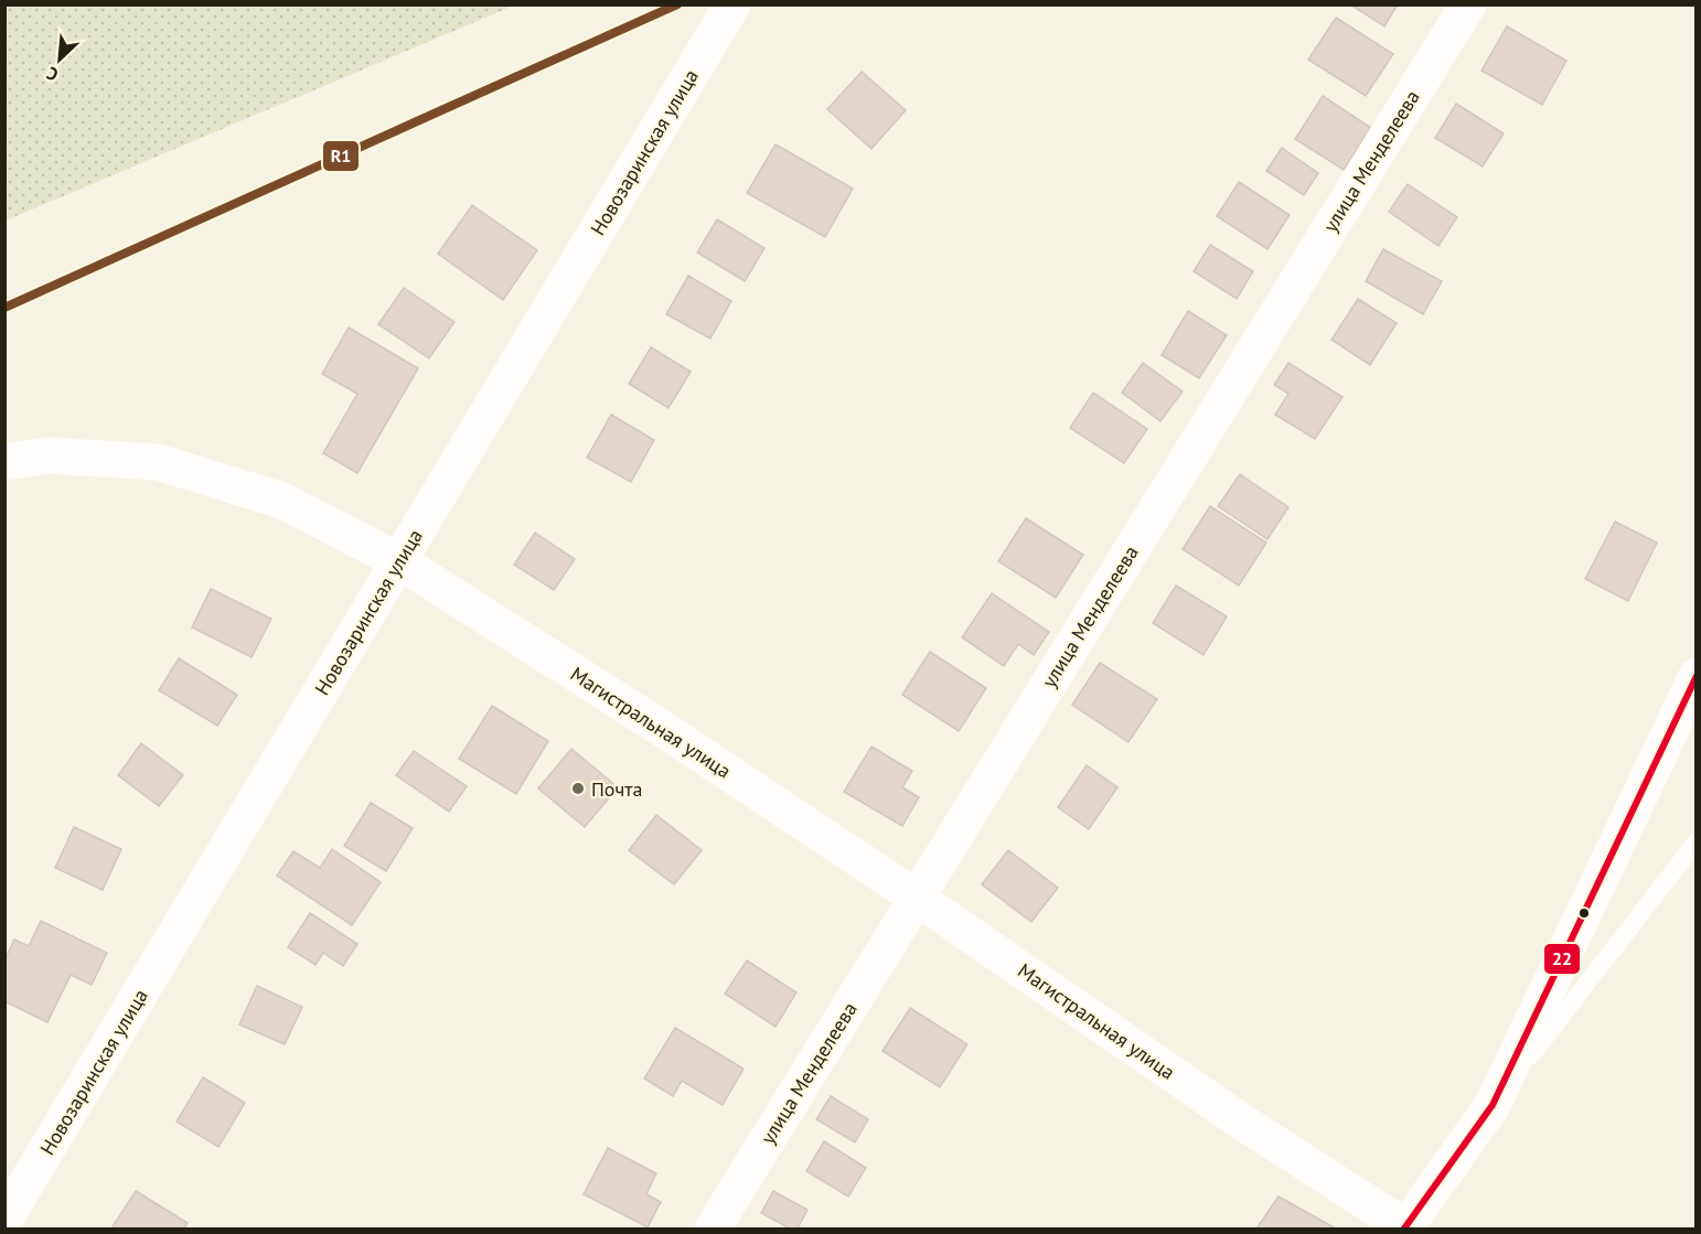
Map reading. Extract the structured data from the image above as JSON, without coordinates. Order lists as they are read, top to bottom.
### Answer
{
  "streets": {
    "street": ["Новозаринская улица", "улица Менделеева", "Магистральная улица"]
  },
  "crossings": [
    ["Новозаринская улица", "Магистральная улица"],
    ["улица Менделеева", "Магистральная улица"]
  ],
  "places": ["Почта"],
  "lines": ["transit line R1", "transit line 22"],
  "north": "bottom left"
}
